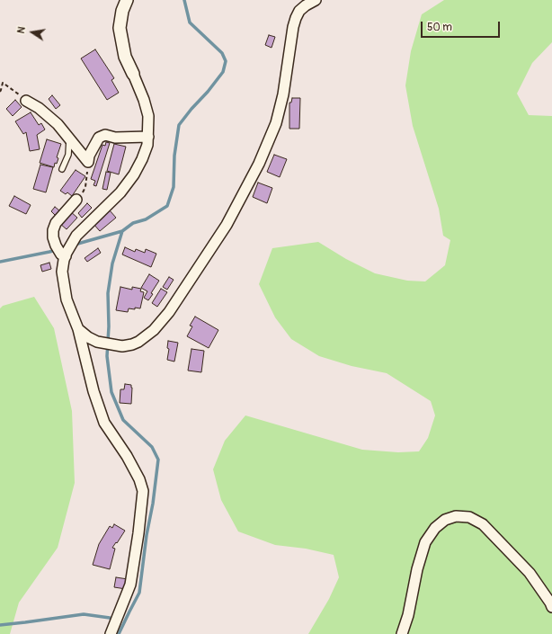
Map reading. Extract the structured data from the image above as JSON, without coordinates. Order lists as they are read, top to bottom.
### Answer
{
  "scale_bar": "50 m",
  "north": "left"
}
